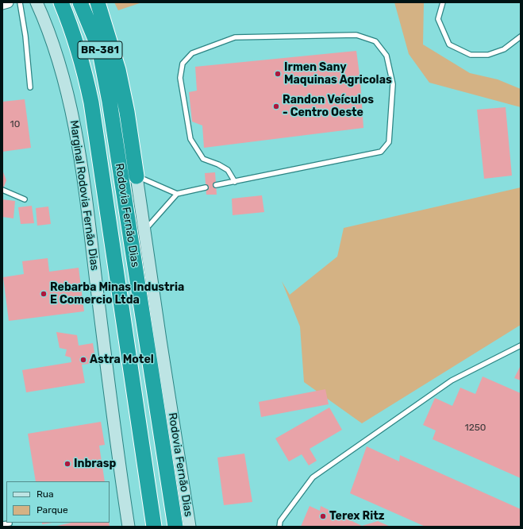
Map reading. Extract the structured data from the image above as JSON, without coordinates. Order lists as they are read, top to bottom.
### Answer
{
  "streets": {
    "highway": ["BR-381", "Rodovia Fernão Dias"],
    "main road": ["Marginal Rodovia Fernão Dias"]
  },
  "places": [
    "Irmen Sany Maquinas Agricolas",
    "Randon Veículos - Centro Oeste",
    "Rebarba Minas Industria E Comercio Ltda",
    "Astra Motel",
    "Inbrasp",
    "Terex Ritz"
  ],
  "house_numbers": ["10", "1250"],
  "legend": ["Rua", "Parque"]
}
